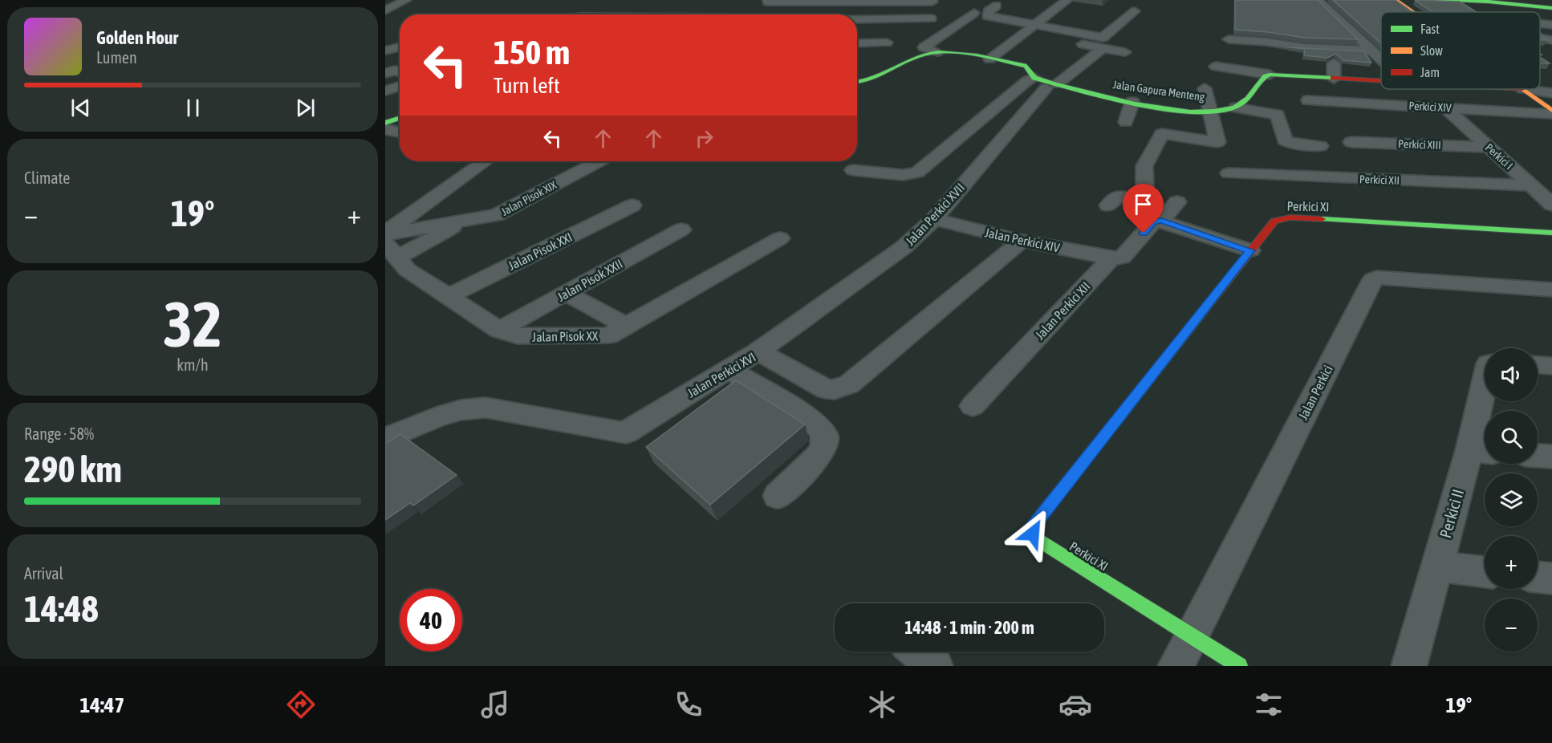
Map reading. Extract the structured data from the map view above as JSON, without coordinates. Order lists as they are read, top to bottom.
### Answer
{
  "streets": {
    "street": [
      "Jalan Gapura Menteng",
      "Perkici XIV",
      "Perkici XIII",
      "Perkici I",
      "Perkici XII",
      "Jalan Pisok XIX",
      "Perkici XI",
      "Jalan Perkici XVII",
      "Jalan Perkici XIV",
      "Jalan Pisok XXI",
      "Jalan Pisok XXII",
      "Jalan Perkici XII",
      "Jalan Pisok XX",
      "Jalan Perkici XVI",
      "Jalan Perkici",
      "Perkici II"
    ]
  },
  "crossings": [
    ["Jalan Gapura Menteng", "Jalan Perkici XVII"],
    ["Perkici XIV", "Perkici I"],
    ["Perkici XIII", "Perkici I"],
    ["Perkici I", "Perkici XII"],
    ["Perkici XI", "Jalan Perkici"],
    ["Jalan Perkici XVII", "Jalan Perkici XIV"],
    ["Jalan Perkici XVII", "Jalan Perkici XVI"],
    ["Jalan Perkici XIV", "Jalan Perkici XII"],
    ["Jalan Perkici XIV", "Jalan Perkici XVI"],
    ["Jalan Pisok XXI", "Jalan Pisok XX"],
    ["Jalan Pisok XXII", "Jalan Pisok XX"]
  ],
  "legend": ["Fast", "Slow", "Jam"],
  "page": {
    "turn": ["150 m", "Turn left"],
    "song": ["Golden Hour", "Lumen"],
    "tile": [
      "Climate",
      ["32", "km/h"],
      ["Range · 58%", "290 km"],
      ["Arrival", "14:48"]
    ],
    "heat": ["−", "19°", "+"],
    "map_buttons": ["+", "−"],
    "limit": "40",
    "trip": "14:48 · 1 min · 200 m",
    "tabs": ["14:47", "19°"]
  }
}
